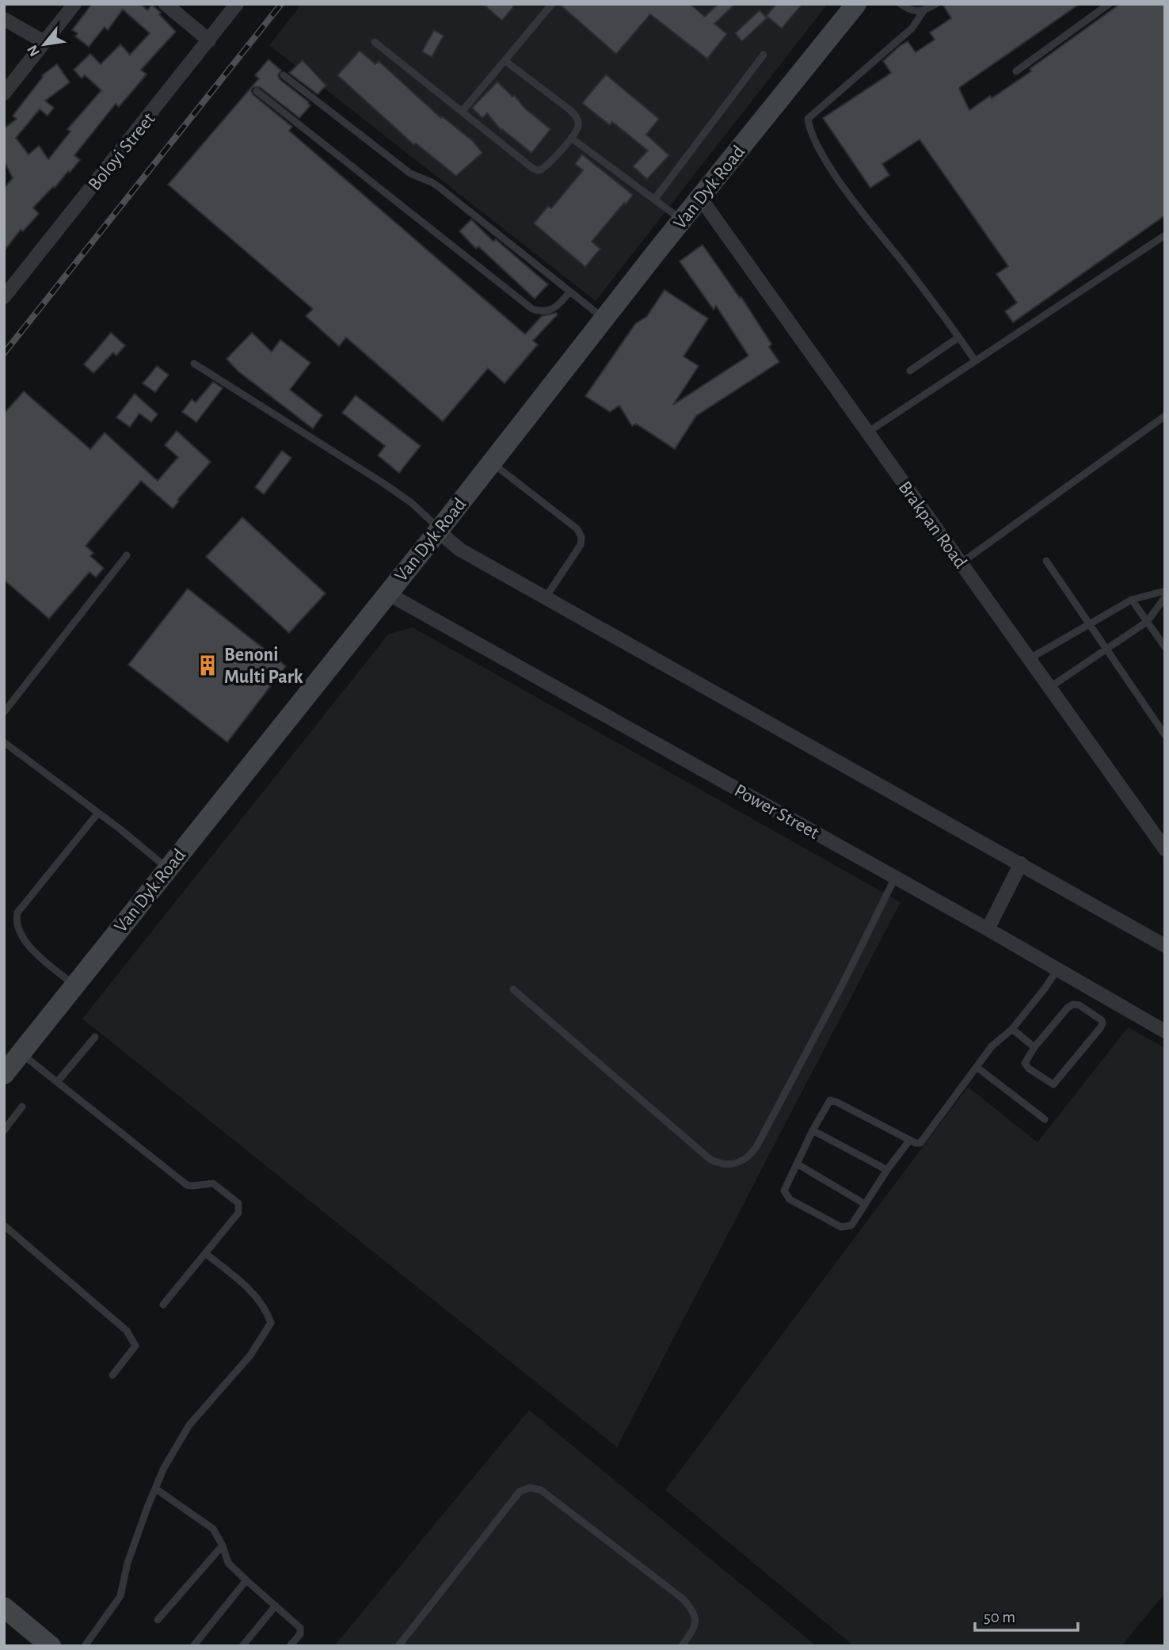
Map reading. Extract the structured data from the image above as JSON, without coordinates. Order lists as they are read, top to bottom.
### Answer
{
  "streets": {
    "main road": ["Van Dyk Road"],
    "street": ["Boloyi Street", "Brakpan Road", "Power Street"]
  },
  "crossings": [
    ["Van Dyk Road", "Brakpan Road"],
    ["Van Dyk Road", "Power Street"]
  ],
  "places": {
    "building": ["Benoni Multi Park"]
  },
  "scale_bar": "50 m",
  "north": "bottom left"
}
